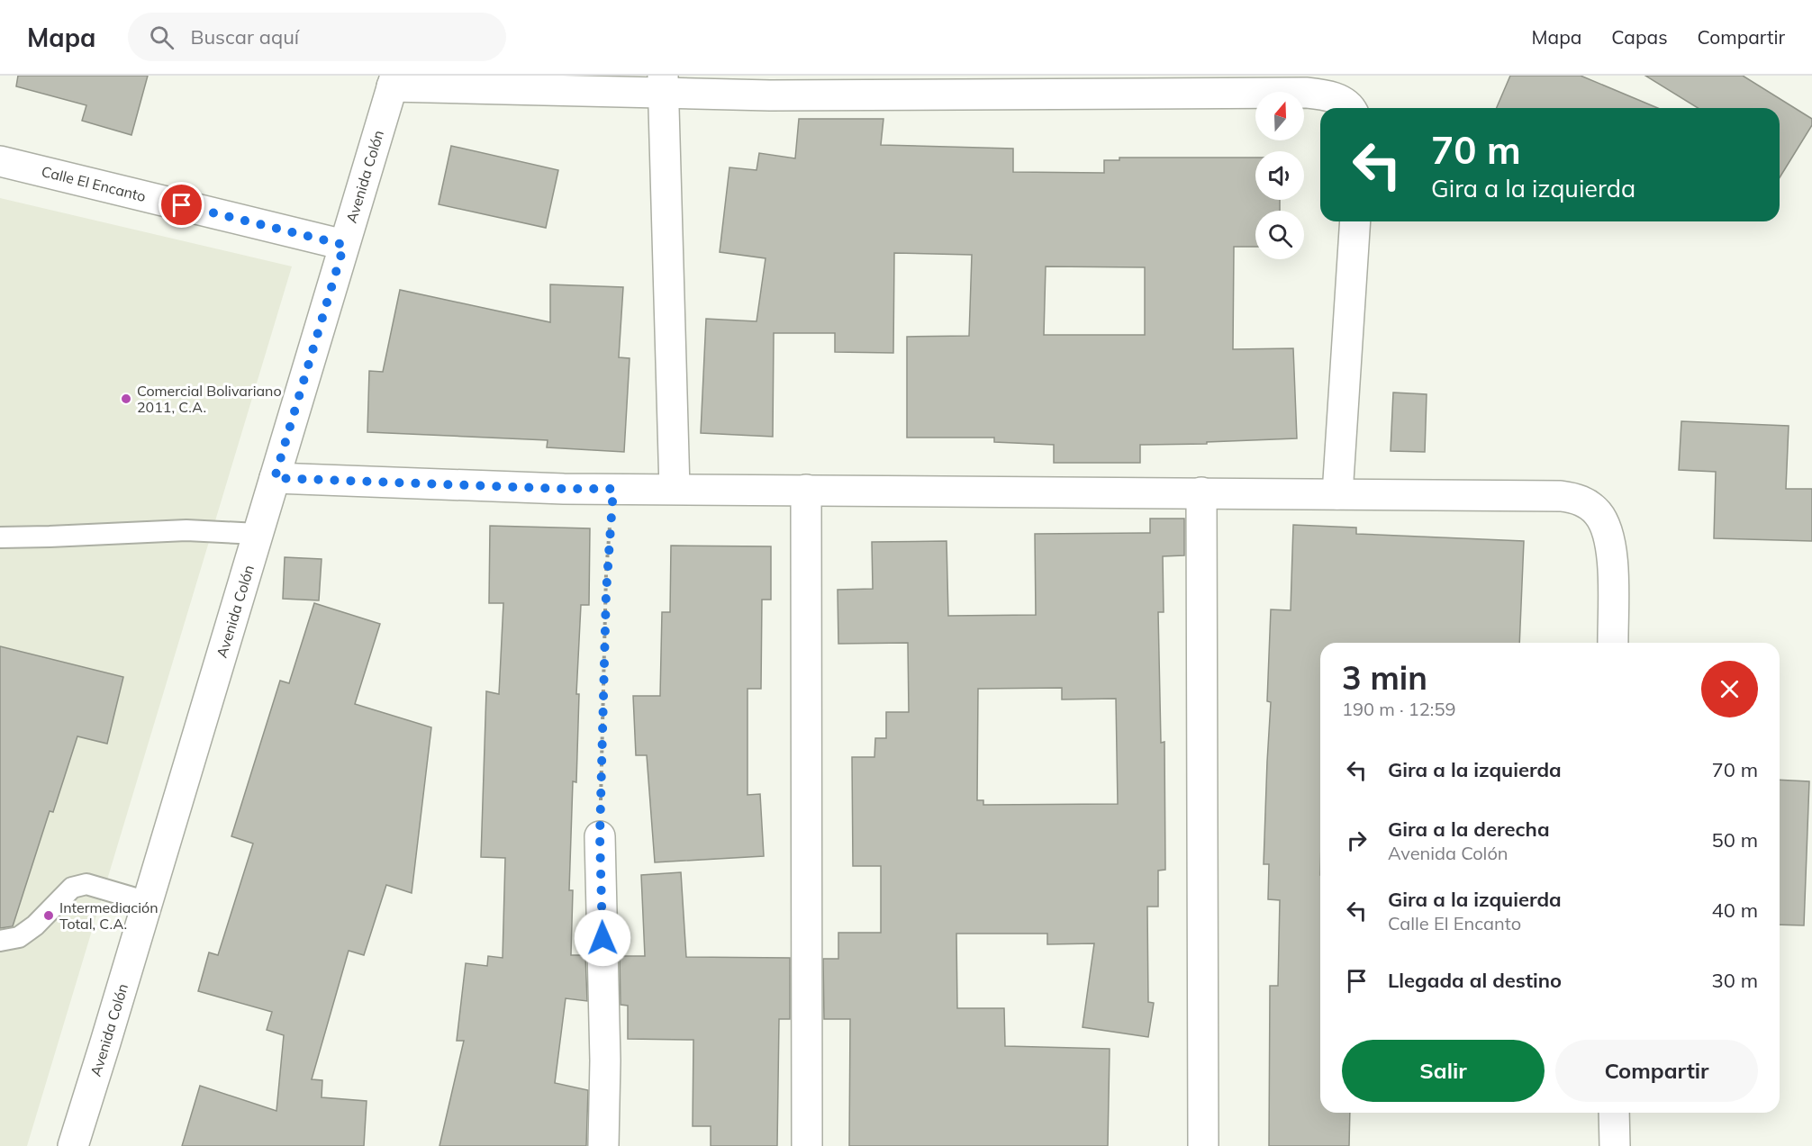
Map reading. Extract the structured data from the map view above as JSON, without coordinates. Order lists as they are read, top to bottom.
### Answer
{
  "streets": {
    "street": ["Avenida Colón", "Calle El Encanto"]
  },
  "crossings": [
    ["Avenida Colón", "Calle El Encanto"]
  ],
  "places": ["Comercial Bolivariano 2011, C.A.", "Intermediación Total, C.A."],
  "north": "top",
  "page": {
    "header": "Mapa",
    "search": "Buscar aquí",
    "nav": ["Mapa", "Capas", "Compartir"],
    "turn": ["70 m", "Gira a la izquierda"],
    "heading": ["3 min", "190 m · 12:59"],
    "list": [
      {
        "name": "Gira a la izquierda",
        "value": "70 m"
      },
      {
        "name": "Gira a la derecha",
        "note": "Avenida Colón",
        "value": "50 m"
      },
      {
        "name": "Gira a la izquierda",
        "note": "Calle El Encanto",
        "value": "40 m"
      },
      {
        "name": "Llegada al destino",
        "value": "30 m"
      }
    ],
    "buttons": ["Salir", "Compartir"]
  }
}
